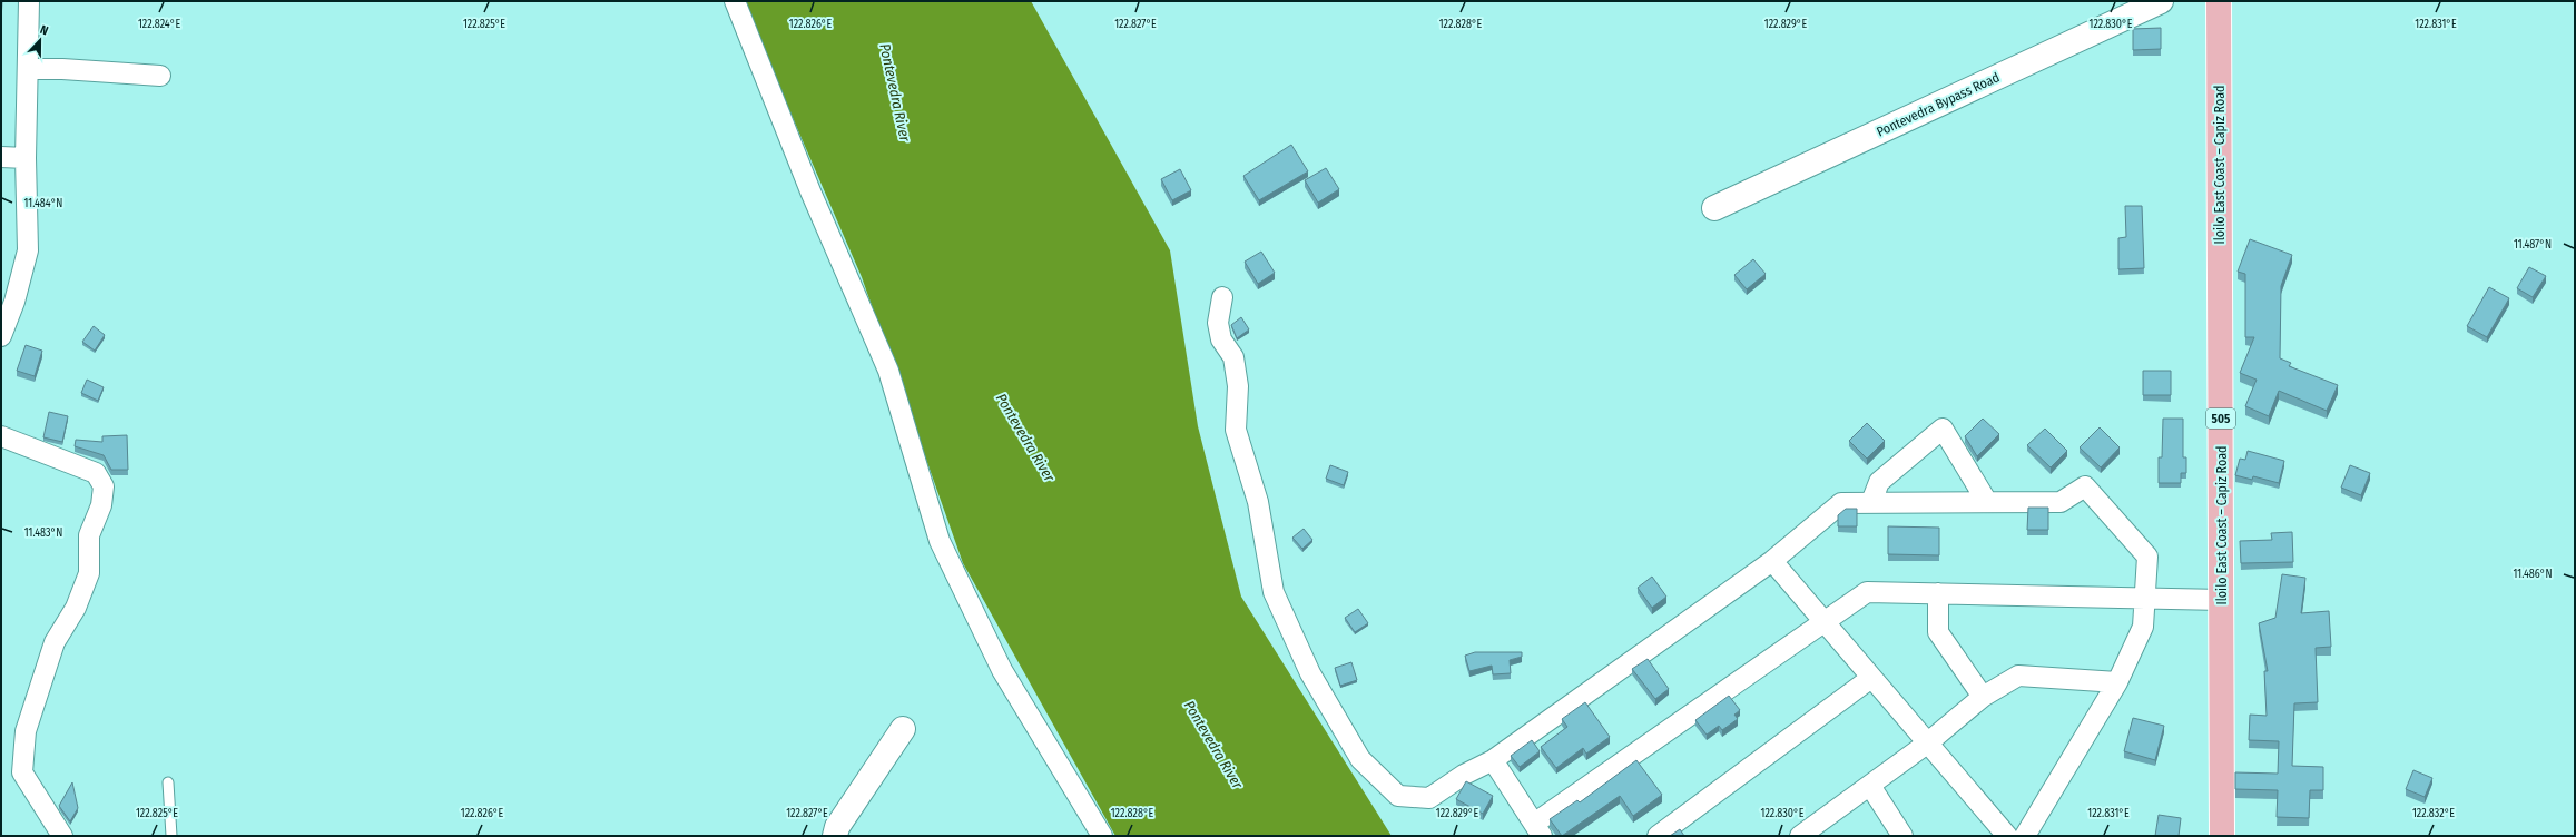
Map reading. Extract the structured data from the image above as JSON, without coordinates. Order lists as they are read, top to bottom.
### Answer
{
  "streets": {
    "main road": ["Pontevedra Bypass Road", "Iloilo East Coast – Capiz Road", "505"]
  },
  "water": ["Pontevedra River"],
  "north": "top",
  "coordinates": [
    "122.824°E",
    "122.825°E",
    "122.826°E",
    "122.827°E",
    "122.828°E",
    "122.829°E",
    "122.830°E",
    "122.831°E",
    "11.484°N",
    "11.487°N",
    "11.483°N",
    "11.486°N",
    "122.832°E"
  ]
}
